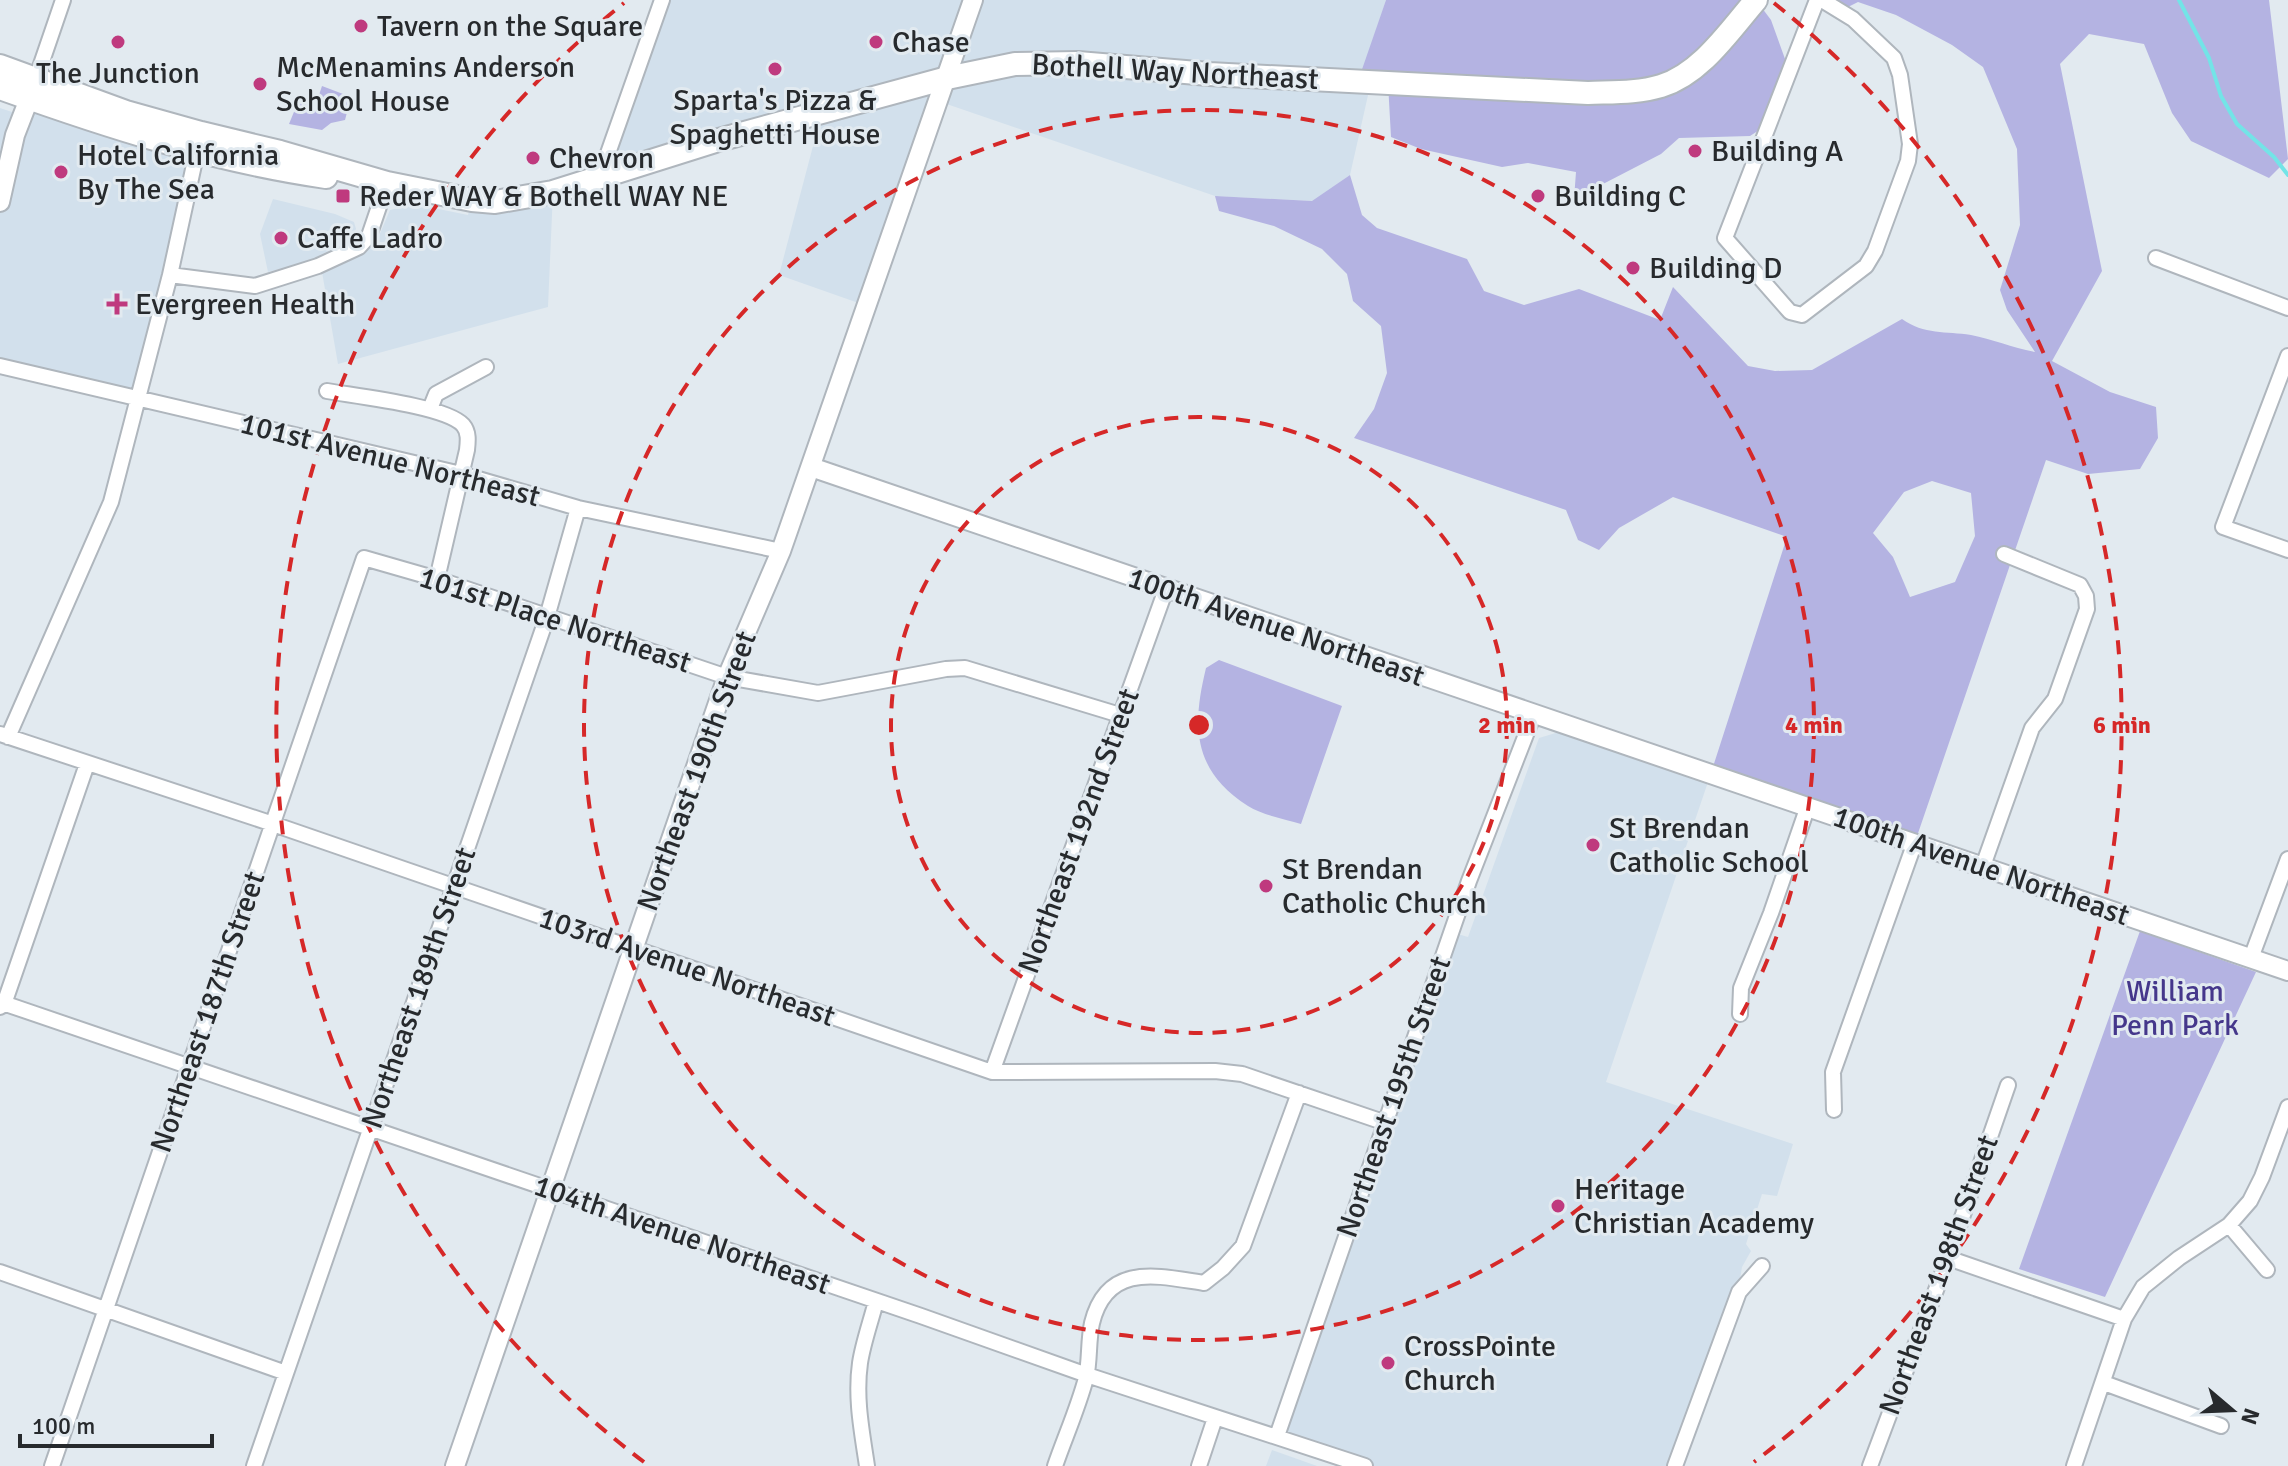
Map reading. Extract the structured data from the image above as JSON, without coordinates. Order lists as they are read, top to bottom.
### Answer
{
  "streets": {
    "main road": ["Bothell Way Northeast"],
    "street": [
      "101st Avenue Northeast",
      "101st Place Northeast",
      "100th Avenue Northeast",
      "Northeast 190th Street",
      "Northeast 192nd Street",
      "103rd Avenue Northeast",
      "Northeast 189th Street",
      "Northeast 187th Street",
      "Northeast 195th Street",
      "104th Avenue Northeast",
      "Northeast 198th Street"
    ]
  },
  "crossings": [
    ["Bothell Way Northeast", "Northeast 190th Street"],
    ["101st Avenue Northeast", "Northeast 190th Street"],
    ["101st Avenue Northeast", "Northeast 189th Street"],
    ["101st Place Northeast", "Northeast 190th Street"],
    ["101st Place Northeast", "Northeast 192nd Street"],
    ["101st Place Northeast", "Northeast 189th Street"],
    ["101st Place Northeast", "Northeast 187th Street"],
    ["100th Avenue Northeast", "Northeast 190th Street"],
    ["100th Avenue Northeast", "Northeast 192nd Street"],
    ["100th Avenue Northeast", "Northeast 195th Street"],
    ["Northeast 190th Street", "103rd Avenue Northeast"],
    ["Northeast 190th Street", "104th Avenue Northeast"],
    ["Northeast 192nd Street", "103rd Avenue Northeast"],
    ["103rd Avenue Northeast", "Northeast 189th Street"],
    ["103rd Avenue Northeast", "Northeast 187th Street"],
    ["103rd Avenue Northeast", "Northeast 195th Street"],
    ["Northeast 189th Street", "104th Avenue Northeast"],
    ["Northeast 187th Street", "104th Avenue Northeast"],
    ["Northeast 195th Street", "104th Avenue Northeast"]
  ],
  "parks": ["William Penn Park"],
  "places": {
    "other": [
      "Tavern on the Square",
      "The Junction",
      "Chase",
      "Sparta's Pizza & Spaghetti House",
      "McMenamins Anderson School House",
      "Building A",
      "Chevron",
      "Hotel California By The Sea",
      "Building C",
      "Caffe Ladro",
      "Building D",
      "St Brendan Catholic School",
      "St Brendan Catholic Church",
      "Heritage Christian Academy",
      "CrossPointe Church"
    ],
    "transit": ["Reder WAY & Bothell WAY NE"],
    "health": ["Evergreen Health"]
  },
  "scale_bar": "100 m",
  "north": "right",
  "rings": ["2 min", "4 min", "6 min"]
}
